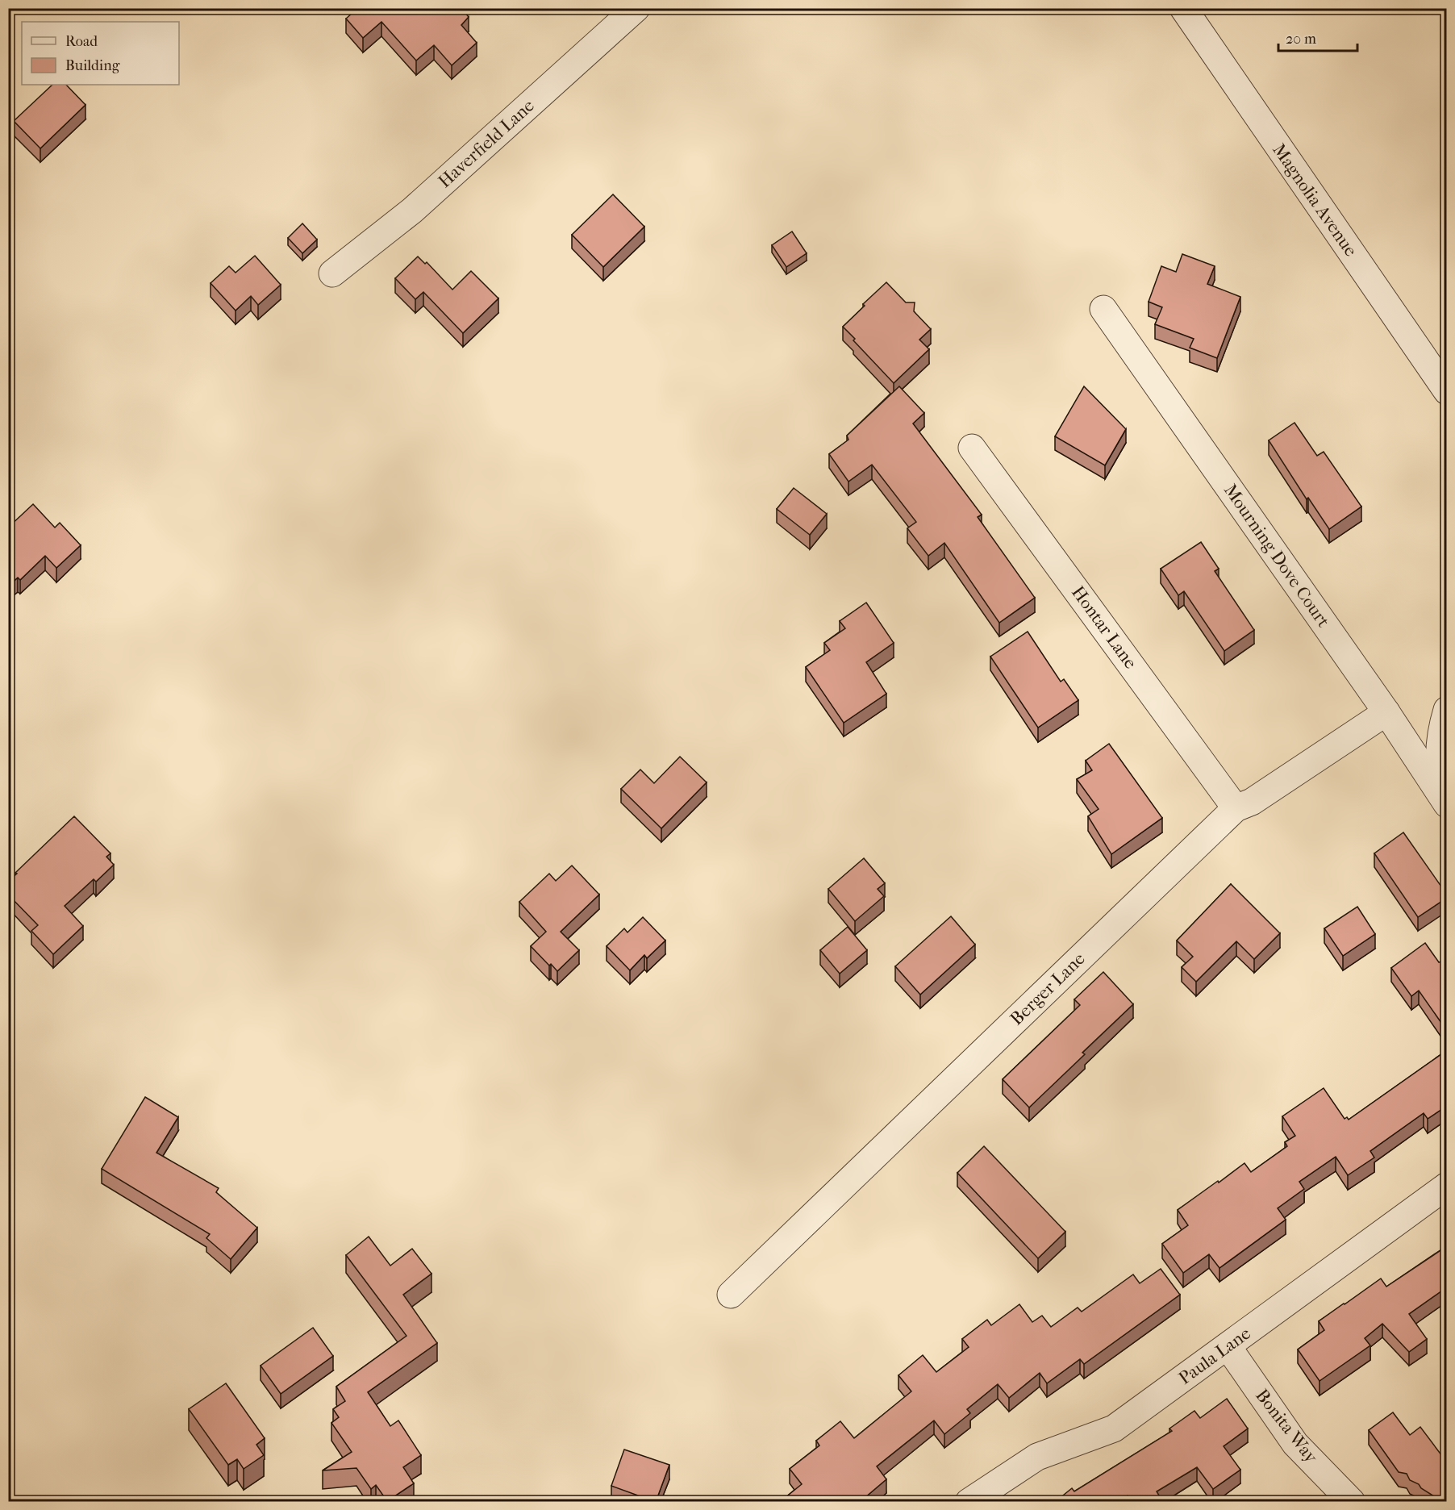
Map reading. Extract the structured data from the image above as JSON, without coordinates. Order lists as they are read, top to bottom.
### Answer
{
  "streets": {
    "street": [
      "Haverfield Lane",
      "Magnolia Avenue",
      "Mourning Dove Court",
      "Hontar Lane",
      "Berger Lane",
      "Paula Lane",
      "Bonita Way"
    ]
  },
  "crossings": [
    ["Mourning Dove Court", "Berger Lane"],
    ["Hontar Lane", "Berger Lane"],
    ["Paula Lane", "Bonita Way"]
  ],
  "legend": ["Road", "Building"],
  "scale_bar": "20 m"
}
